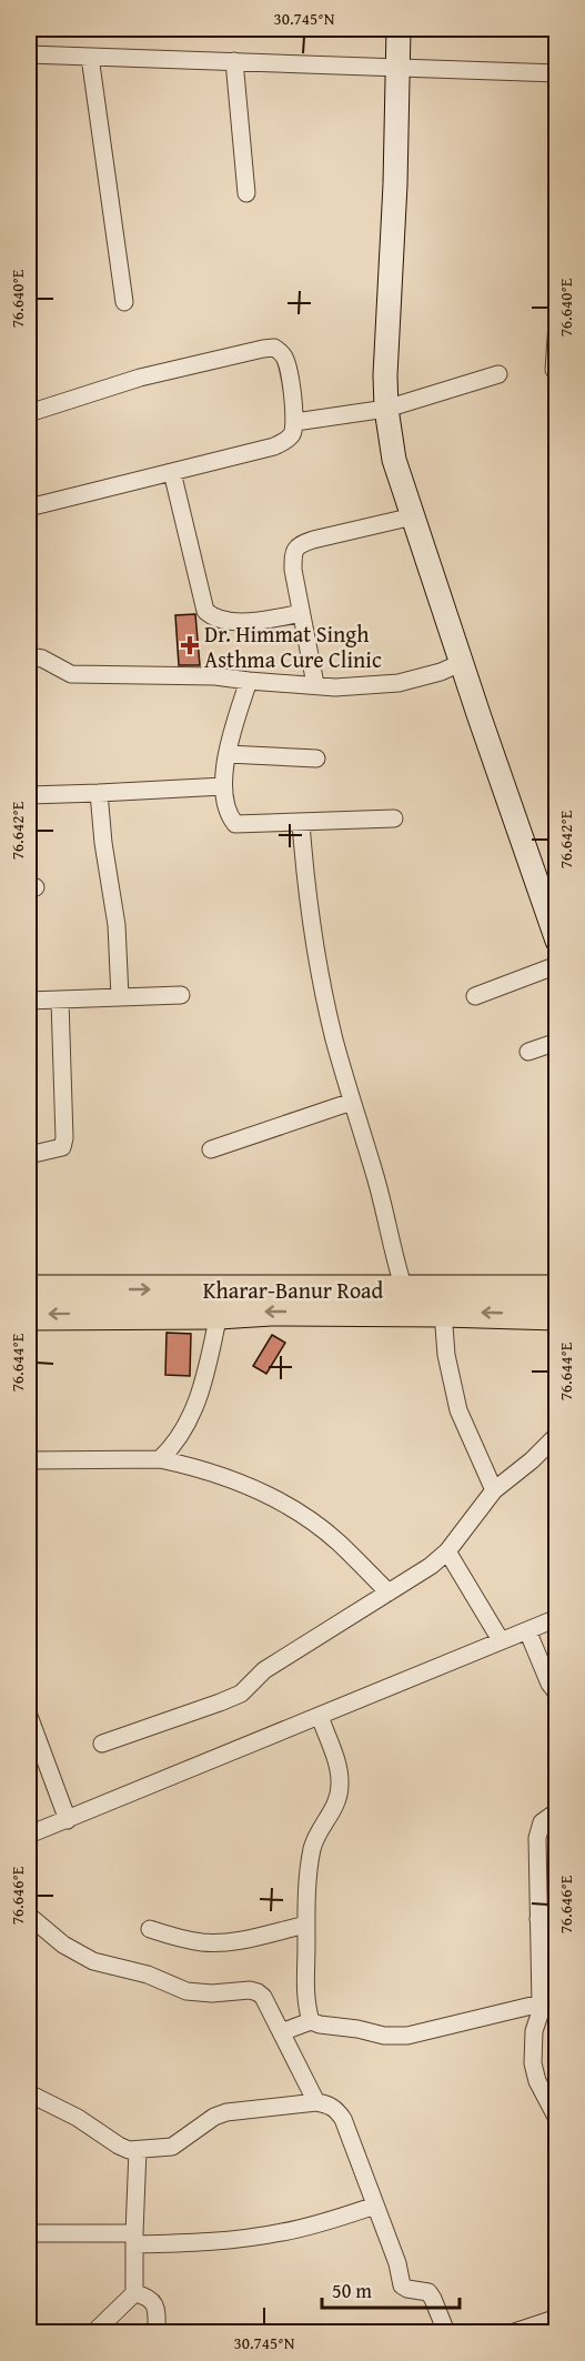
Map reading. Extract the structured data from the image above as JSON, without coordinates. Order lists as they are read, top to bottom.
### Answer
{
  "streets": {
    "highway": ["Kharar-Banur Road"]
  },
  "places": {
    "health": ["Dr. Himmat Singh Asthma Cure Clinic"]
  },
  "scale_bar": "50 m",
  "coordinates": [
    "30.745°N",
    "76.640°E",
    "76.642°E",
    "76.644°E",
    "76.646°E"
  ]
}
